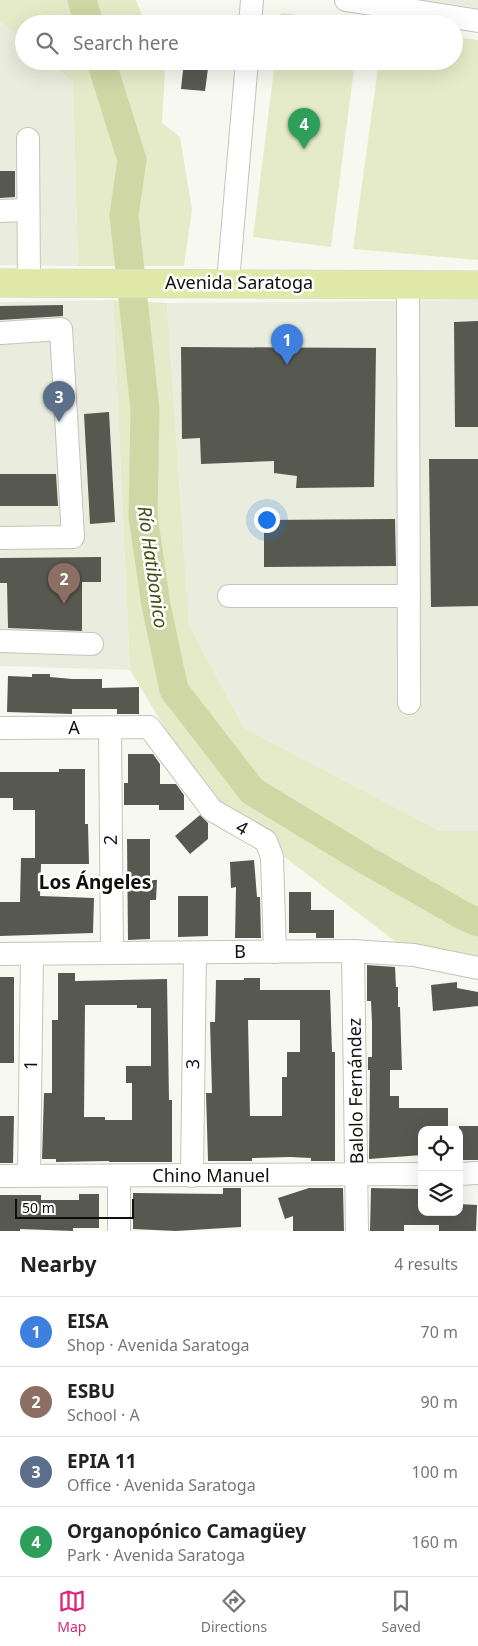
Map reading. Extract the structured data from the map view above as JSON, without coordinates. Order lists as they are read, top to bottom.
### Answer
{
  "streets": {
    "main road": ["Avenida Saratoga"],
    "street": [
      "A",
      "4",
      "2",
      "B",
      "3",
      "1",
      "Balolo Fernández",
      "Chino Manuel"
    ]
  },
  "crossings": [
    ["A", "4"],
    ["A", "2"],
    ["4", "B"],
    ["2", "B"],
    ["B", "3"],
    ["B", "1"],
    ["B", "Balolo Fernández"],
    ["3", "Chino Manuel"],
    ["1", "Chino Manuel"],
    ["Balolo Fernández", "Chino Manuel"]
  ],
  "districts": ["Los Ángeles"],
  "water": ["Río Hatibonico"],
  "scale_bar": "50 m",
  "page": {
    "search": "Search here",
    "pins": [
      "4",
      "1",
      "3",
      "2"
    ],
    "scale": "50 m",
    "heading": ["Nearby", "4 results"],
    "list": [
      {
        "mark": "1",
        "name": "EISA",
        "note": "Shop · Avenida Saratoga",
        "value": "70 m"
      },
      {
        "mark": "2",
        "name": "ESBU",
        "note": "School · A",
        "value": "90 m"
      },
      {
        "mark": "3",
        "name": "EPIA 11",
        "note": "Office · Avenida Saratoga",
        "value": "100 m"
      },
      {
        "mark": "4",
        "name": "Organopónico Camagüey",
        "note": "Park · Avenida Saratoga",
        "value": "160 m"
      }
    ],
    "nav": ["Map", "Directions", "Saved"]
  }
}
